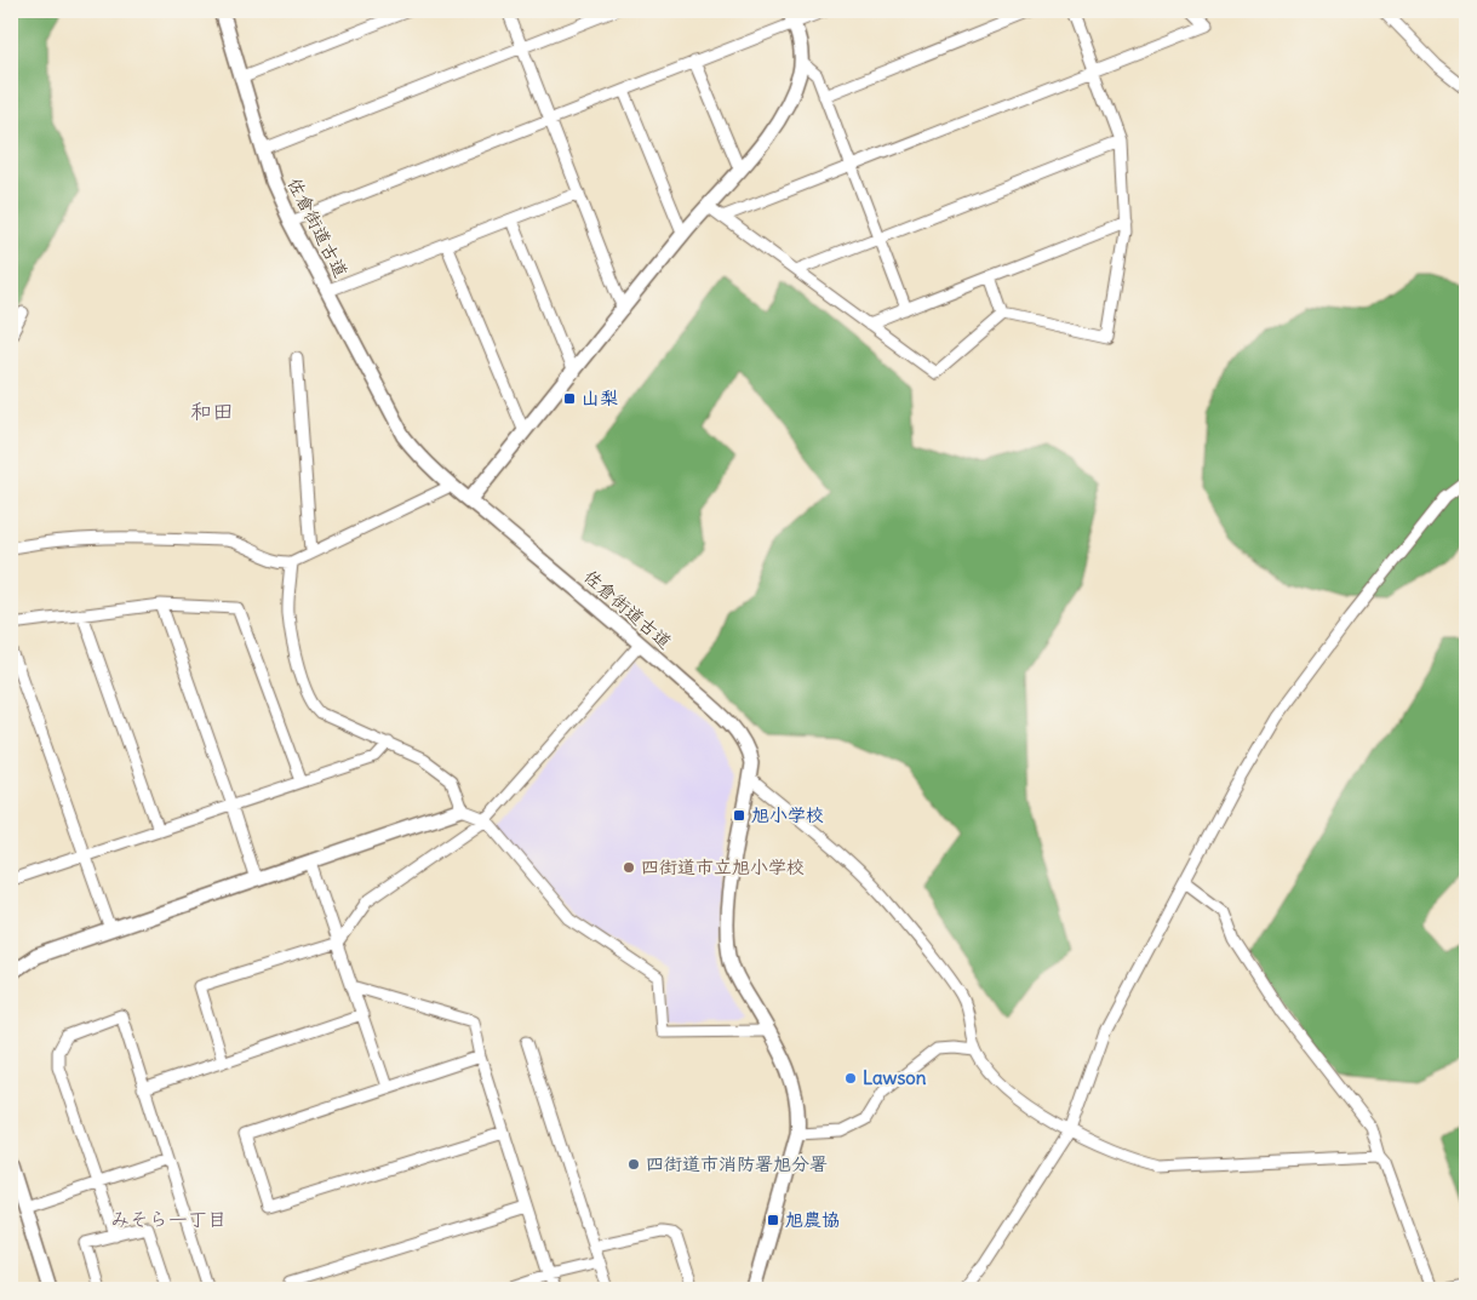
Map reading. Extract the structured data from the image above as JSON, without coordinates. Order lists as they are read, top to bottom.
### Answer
{
  "streets": {
    "street": ["佐倉街道古道"]
  },
  "districts": ["和田", "みそら一丁目"],
  "places": {
    "transit": ["山梨", "旭小学校", "旭農協"],
    "other": ["四街道市立旭小学校", "Lawson", "四街道市消防署旭分署"]
  }
}
